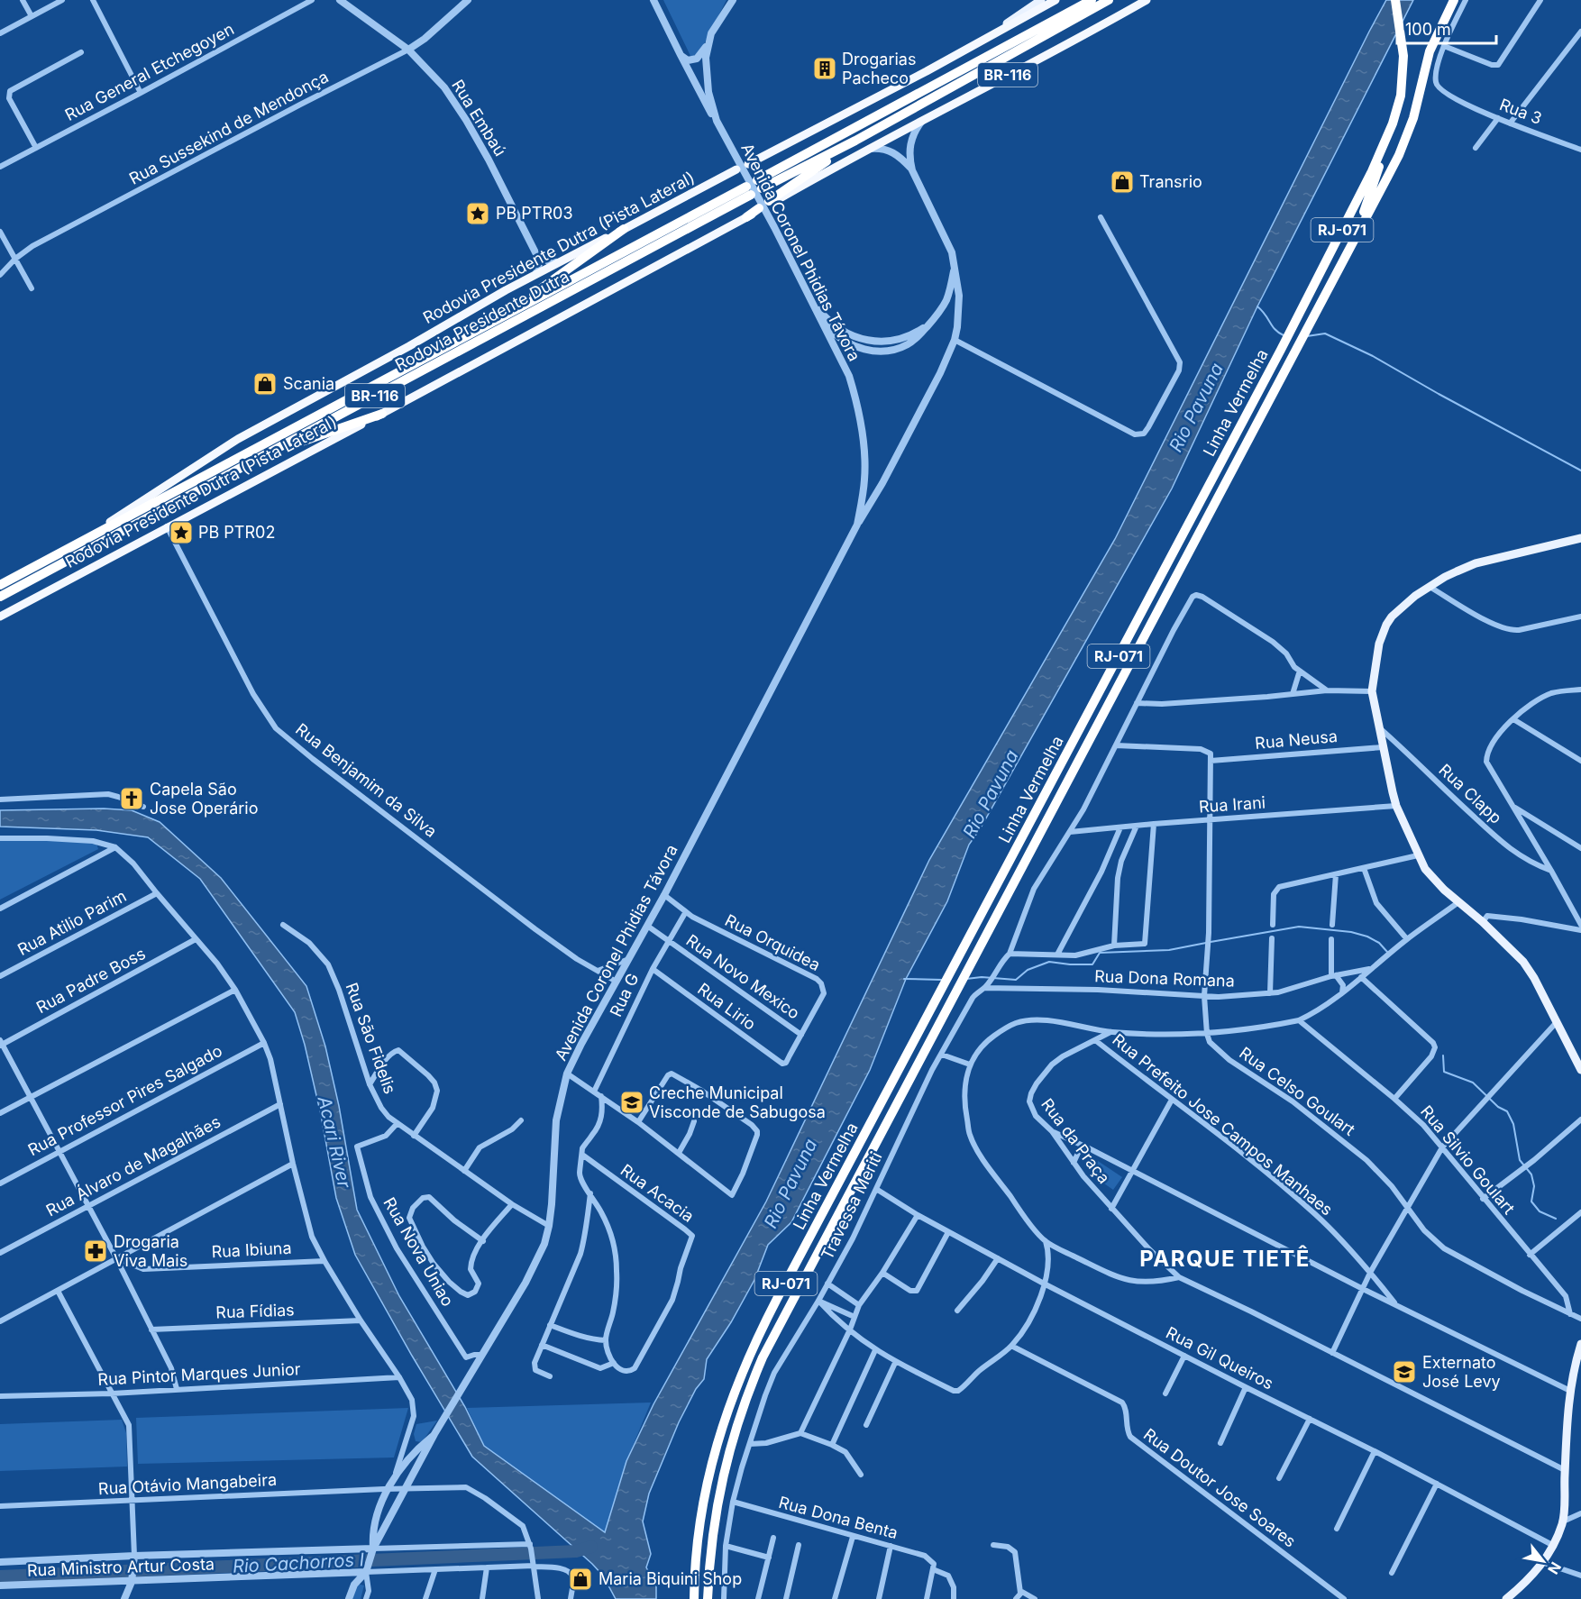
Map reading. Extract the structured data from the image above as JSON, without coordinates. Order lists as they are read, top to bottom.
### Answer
{
  "streets": {
    "highway": [
      "BR-116",
      "RJ-071",
      "Rodovia Presidente Dutra (Pista Lateral)",
      "Rodovia Presidente Dutra",
      "Linha Vermelha"
    ],
    "street": [
      "Rua General Etchegoyen",
      "Rua 3",
      "Rua Embaú",
      "Rua Sussekind de Mendonça",
      "Avenida Coronel Phidias Távora",
      "Rua Neusa",
      "Rua Benjamim da Silva",
      "Rua Clapp",
      "Rua Irani",
      "Rua Atilio Parim",
      "Rua Orquidea",
      "Rua Novo Mexico",
      "Rua Dona Romana",
      "Rua Padre Boss",
      "Rua G",
      "Rua Lirio",
      "Rua São Fidelis",
      "Rua Celso Goulart",
      "Rua Professor Pires Salgado",
      "Rua Prefeito Jose Campos Manhaes",
      "Rua da Praça",
      "Rua Silvio Goulart",
      "Rua Álvaro de Magalhães",
      "Rua Acacia",
      "Travessa Meriti",
      "Rua Ibiuna",
      "Rua Nova Uniao",
      "Rua Fídias",
      "Rua Gil Queiros",
      "Rua Pintor Marques Junior",
      "Rua Otávio Mangabeira",
      "Rua Doutor Jose Soares",
      "Rua Dona Benta",
      "Rua Ministro Artur Costa"
    ]
  },
  "crossings": [
    ["BR-116", "Avenida Coronel Phidias Távora"],
    ["Rua Embaú", "Rua Sussekind de Mendonça"],
    ["Rua Embaú", "Rodovia Presidente Dutra (Pista Lateral)"],
    ["Rodovia Presidente Dutra (Pista Lateral)", "Rodovia Presidente Dutra"],
    ["Rodovia Presidente Dutra (Pista Lateral)", "Rua Benjamim da Silva"],
    ["Avenida Coronel Phidias Távora", "Rua Benjamim da Silva"],
    ["Avenida Coronel Phidias Távora", "Rua Orquidea"],
    ["Avenida Coronel Phidias Távora", "Rua São Fidelis"],
    ["Avenida Coronel Phidias Távora", "Rua Nova Uniao"],
    ["Rua Irani", "Travessa Meriti"],
    ["Rua Orquidea", "Rua Novo Mexico"],
    ["Rua Orquidea", "Rua G"],
    ["Rua Orquidea", "Rua Lirio"],
    ["Rua Novo Mexico", "Rua G"],
    ["Rua Dona Romana", "Travessa Meriti"],
    ["Rua G", "Rua Lirio"],
    ["Rua São Fidelis", "Rua Nova Uniao"],
    ["Rua Celso Goulart", "Rua Silvio Goulart"],
    ["Rua Prefeito Jose Campos Manhaes", "Rua da Praça"],
    ["Travessa Meriti", "Rua Gil Queiros"],
    ["Travessa Meriti", "Rua Dona Benta"],
    ["Rua Otávio Mangabeira", "Rua Ministro Artur Costa"]
  ],
  "districts": ["PARQUE TIETÊ"],
  "water": ["Rio Pavuna", "Acari River", "Rio Cachorros I"],
  "places": {
    "building": ["Drogarias Pacheco"],
    "shop": ["Transrio", "Scania", "Maria Biquini Shop"],
    "place": ["PB PTR03", "PB PTR02"],
    "church": ["Capela São Jose Operário"],
    "school or university": ["Creche Municipal Visconde de Sabugosa", "Externato José Levy"],
    "pharmacy": ["Drogaria Viva Mais"]
  },
  "scale_bar": "100 m",
  "north": "bottom right"
}
